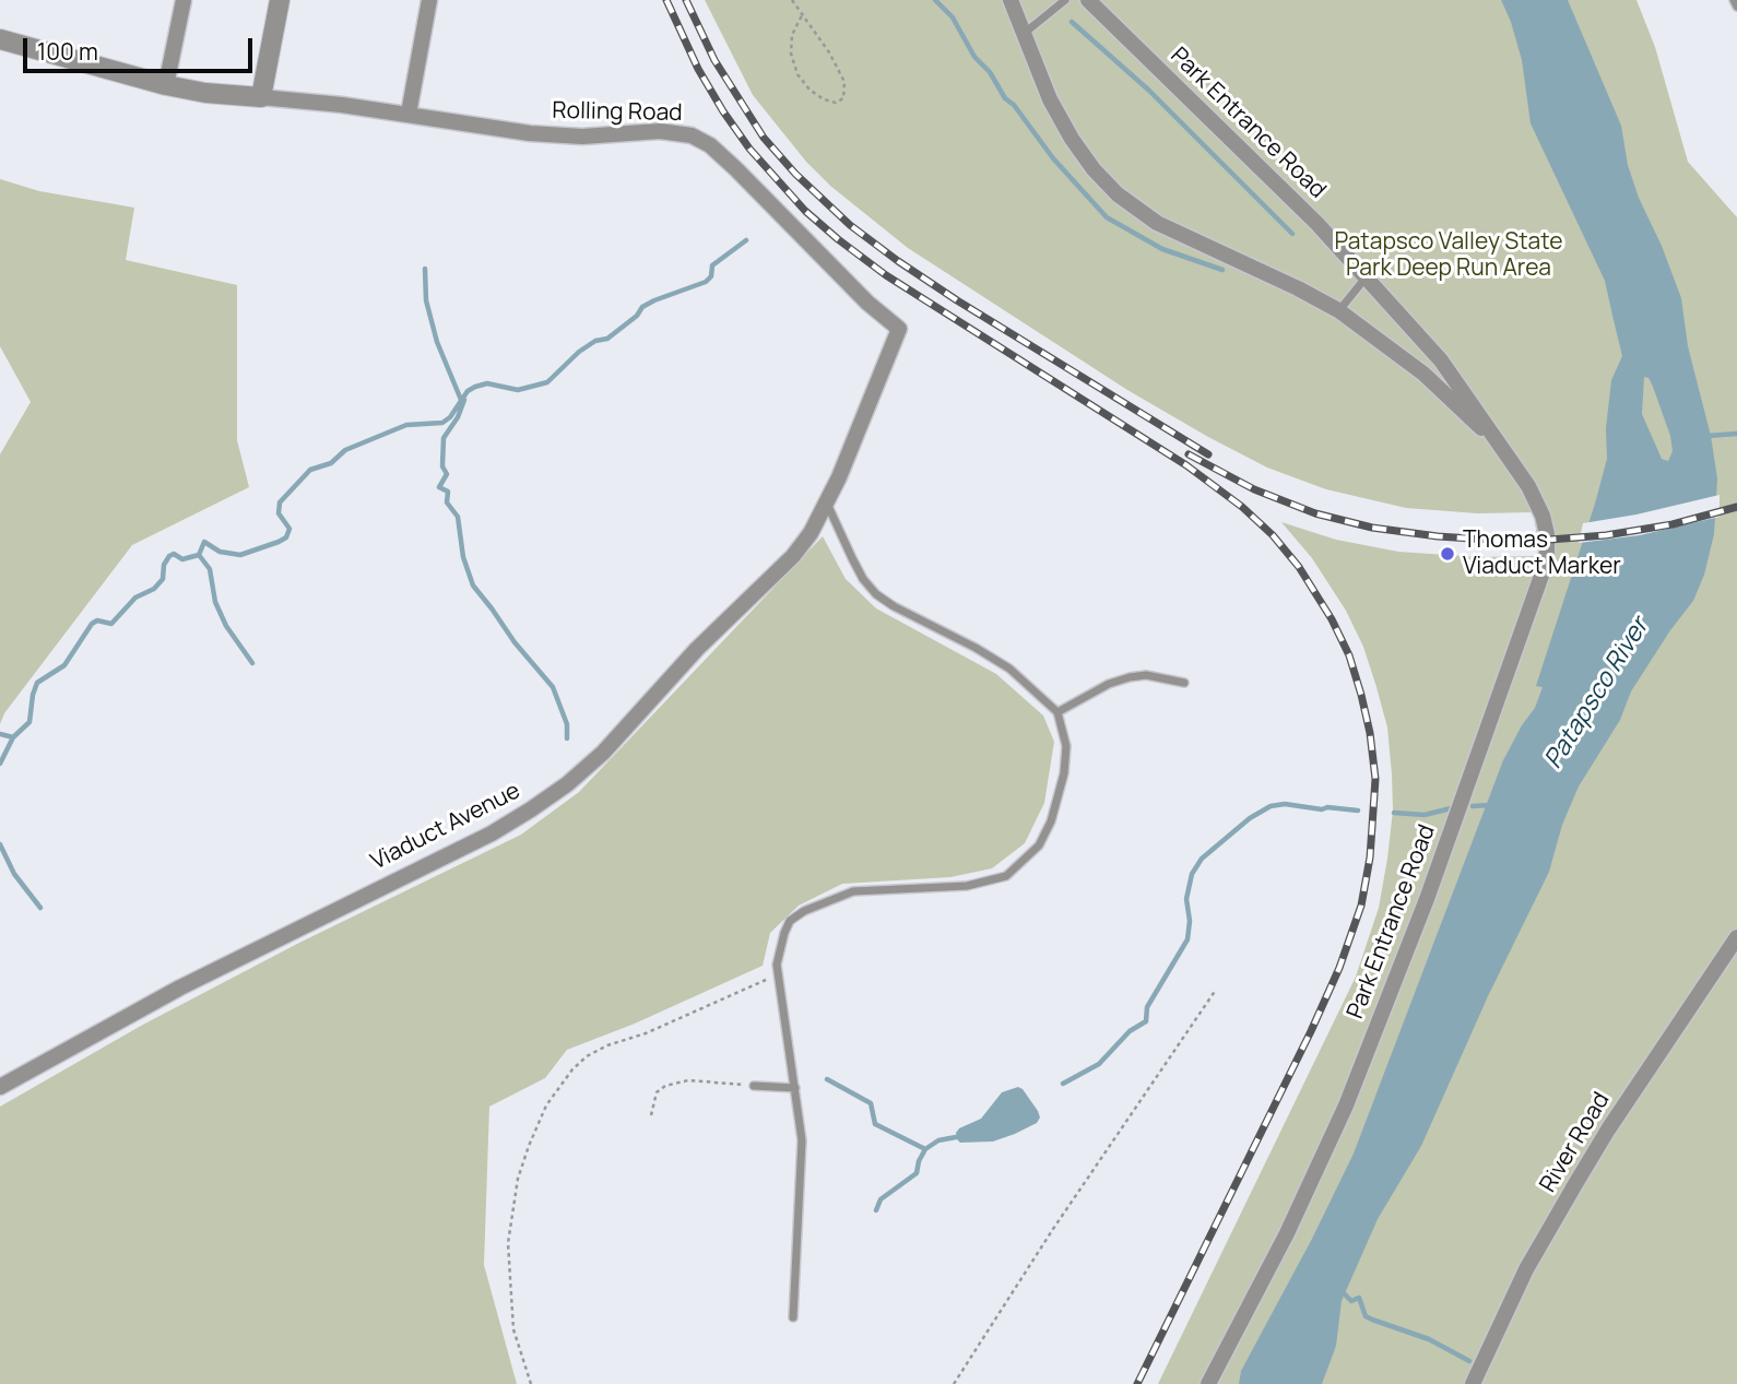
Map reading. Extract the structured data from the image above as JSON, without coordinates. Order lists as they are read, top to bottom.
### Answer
{
  "streets": {
    "street": [
      "Rolling Road",
      "Park Entrance Road",
      "Viaduct Avenue",
      "River Road"
    ]
  },
  "crossings": [
    ["Rolling Road", "Viaduct Avenue"]
  ],
  "water": ["Patapsco River"],
  "parks": ["Patapsco Valley State Park Deep Run Area"],
  "places": ["Thomas Viaduct Marker"],
  "scale_bar": "100 m"
}
